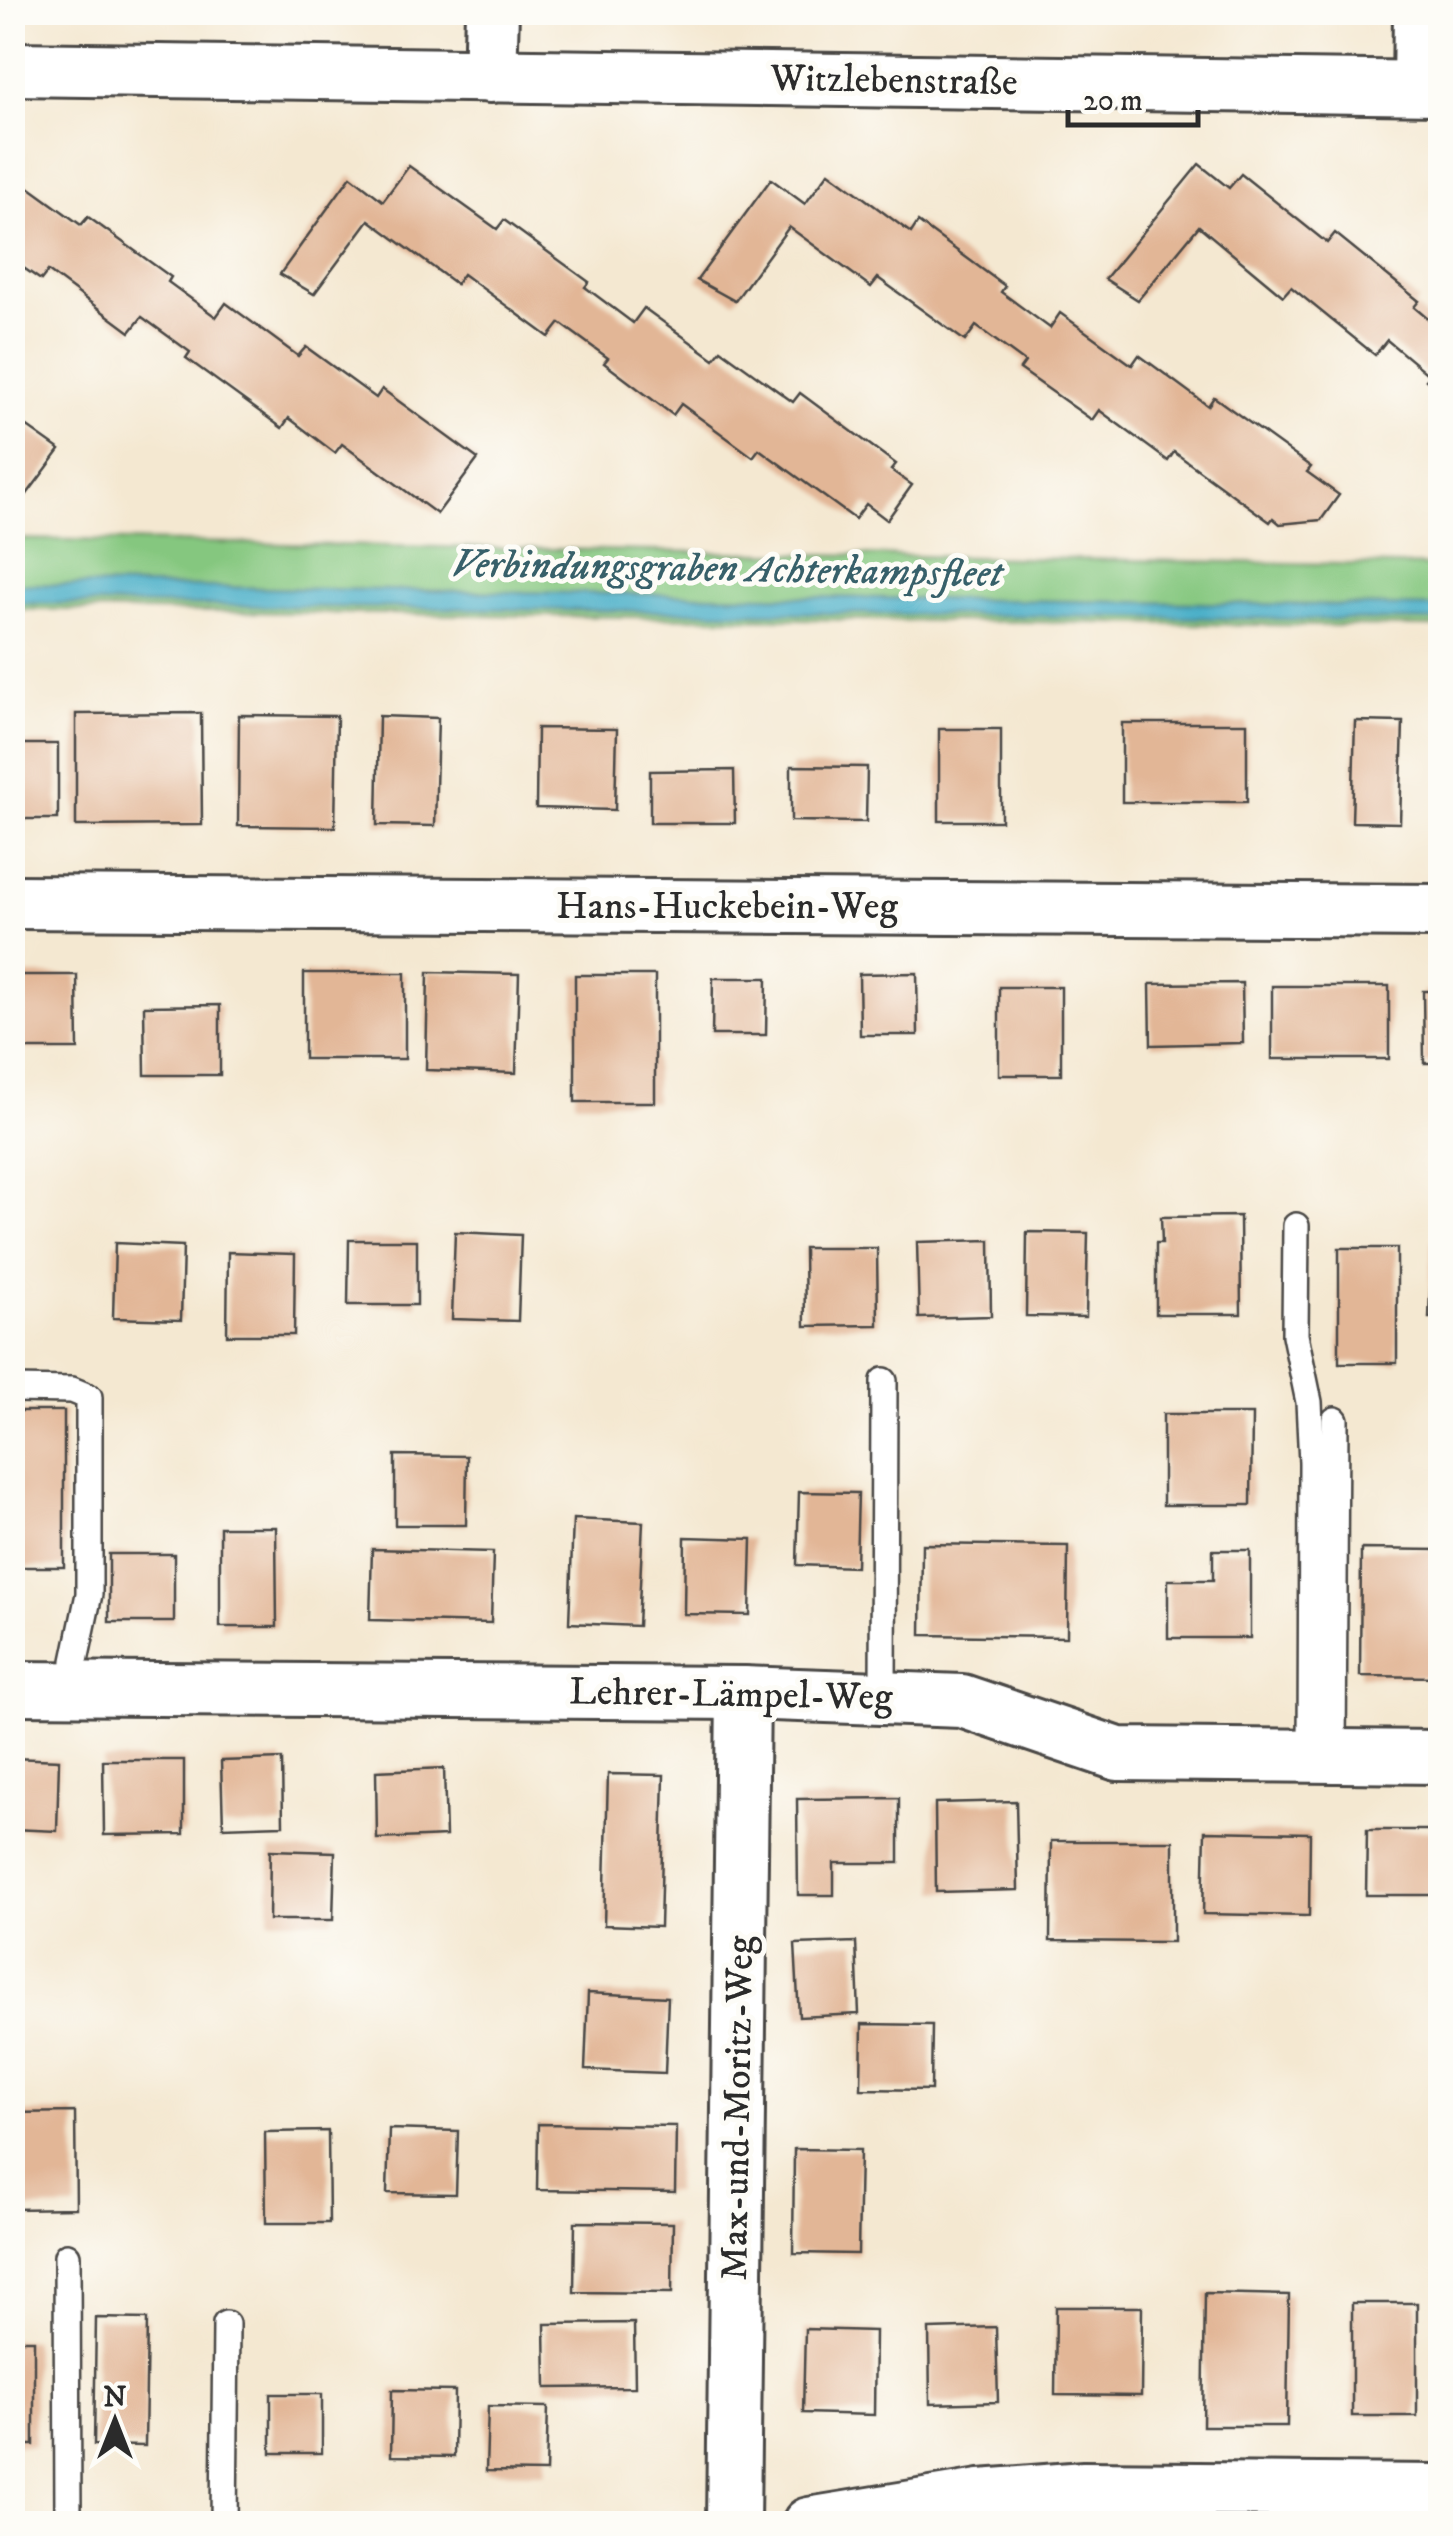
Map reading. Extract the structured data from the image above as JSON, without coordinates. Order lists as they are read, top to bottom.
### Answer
{
  "streets": {
    "street": [
      "Witzlebenstraße",
      "Hans-Huckebein-Weg",
      "Lehrer-Lämpel-Weg",
      "Max-und-Moritz-Weg"
    ]
  },
  "crossings": [
    ["Lehrer-Lämpel-Weg", "Max-und-Moritz-Weg"]
  ],
  "water": ["Verbindungsgraben Achterkampsfleet"],
  "scale_bar": "20 m",
  "north": "top"
}
